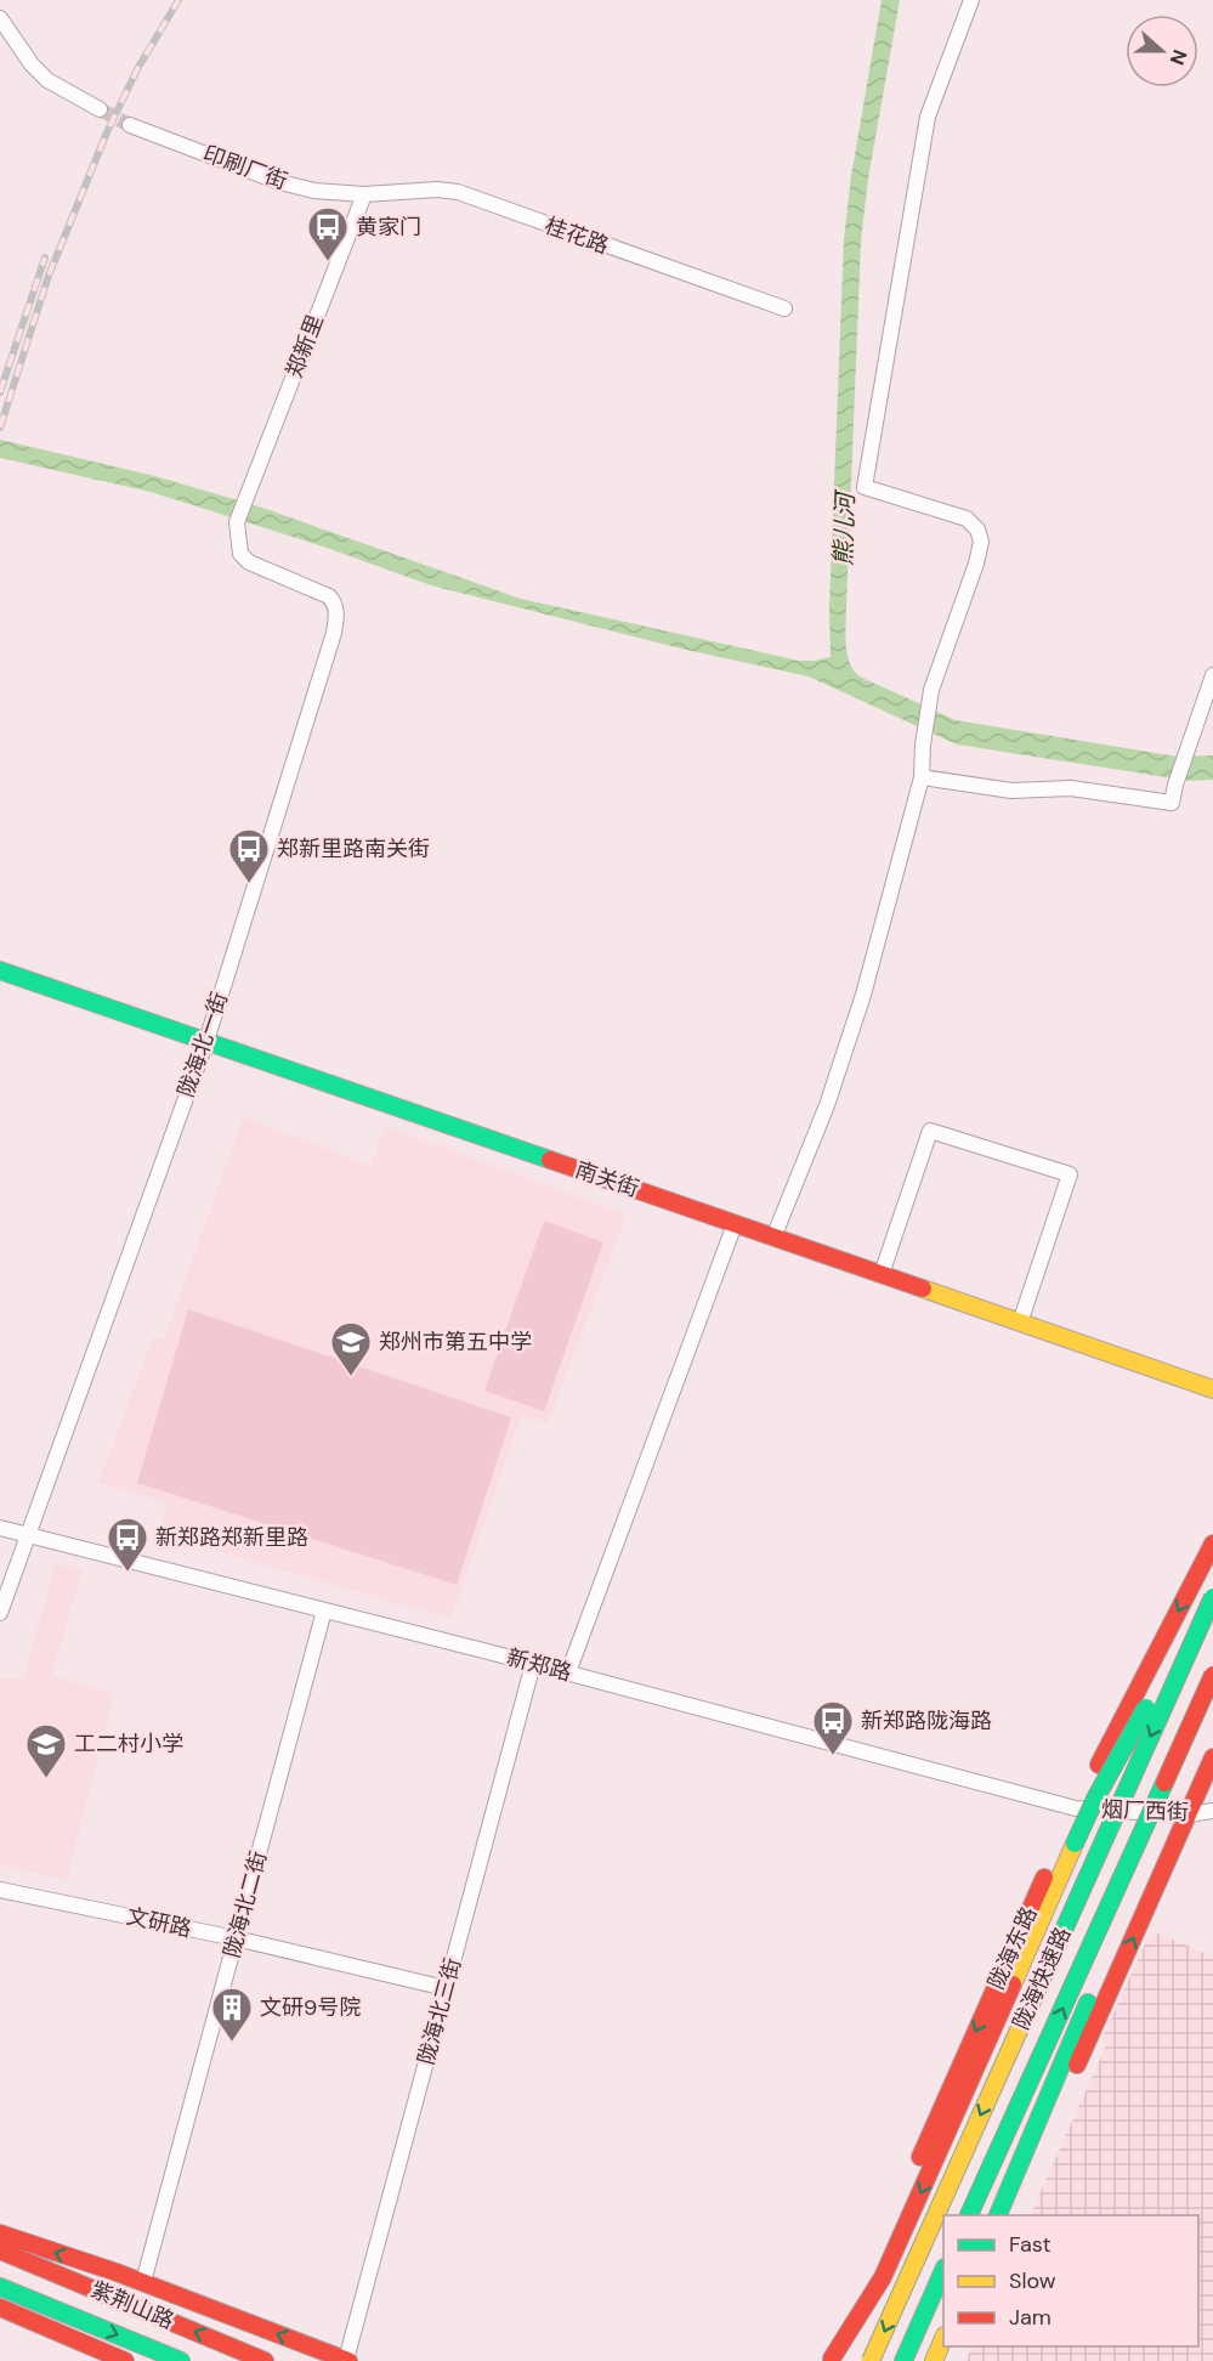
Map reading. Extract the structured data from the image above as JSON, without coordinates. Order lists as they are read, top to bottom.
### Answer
{
  "streets": {
    "main road": [
      "南关街",
      "陇海东路",
      "陇海快速路",
      "紫荆山路"
    ],
    "street": [
      "印刷厂街",
      "桂花路",
      "郑新里",
      "陇海北一街",
      "新郑路",
      "烟厂西街",
      "陇海北二街",
      "文研路",
      "陇海北三街"
    ]
  },
  "crossings": [
    ["印刷厂街", "桂花路"],
    ["印刷厂街", "郑新里"],
    ["桂花路", "郑新里"],
    ["郑新里", "陇海北一街"],
    ["陇海北一街", "南关街"],
    ["陇海北一街", "新郑路"],
    ["新郑路", "烟厂西街"],
    ["新郑路", "陇海北二街"],
    ["新郑路", "陇海东路"],
    ["新郑路", "陇海北三街"],
    ["烟厂西街", "陇海东路"],
    ["陇海北二街", "文研路"],
    ["文研路", "陇海北三街"]
  ],
  "water": ["熊儿河"],
  "places": {
    "bus stop": [
      "黄家门",
      "郑新里路南关街",
      "新郑路郑新里路",
      "新郑路陇海路"
    ],
    "school or university": ["郑州市第五中学", "工二村小学"],
    "building": ["文研9号院"]
  },
  "legend": ["Fast", "Slow", "Jam"],
  "north": "right"
}
